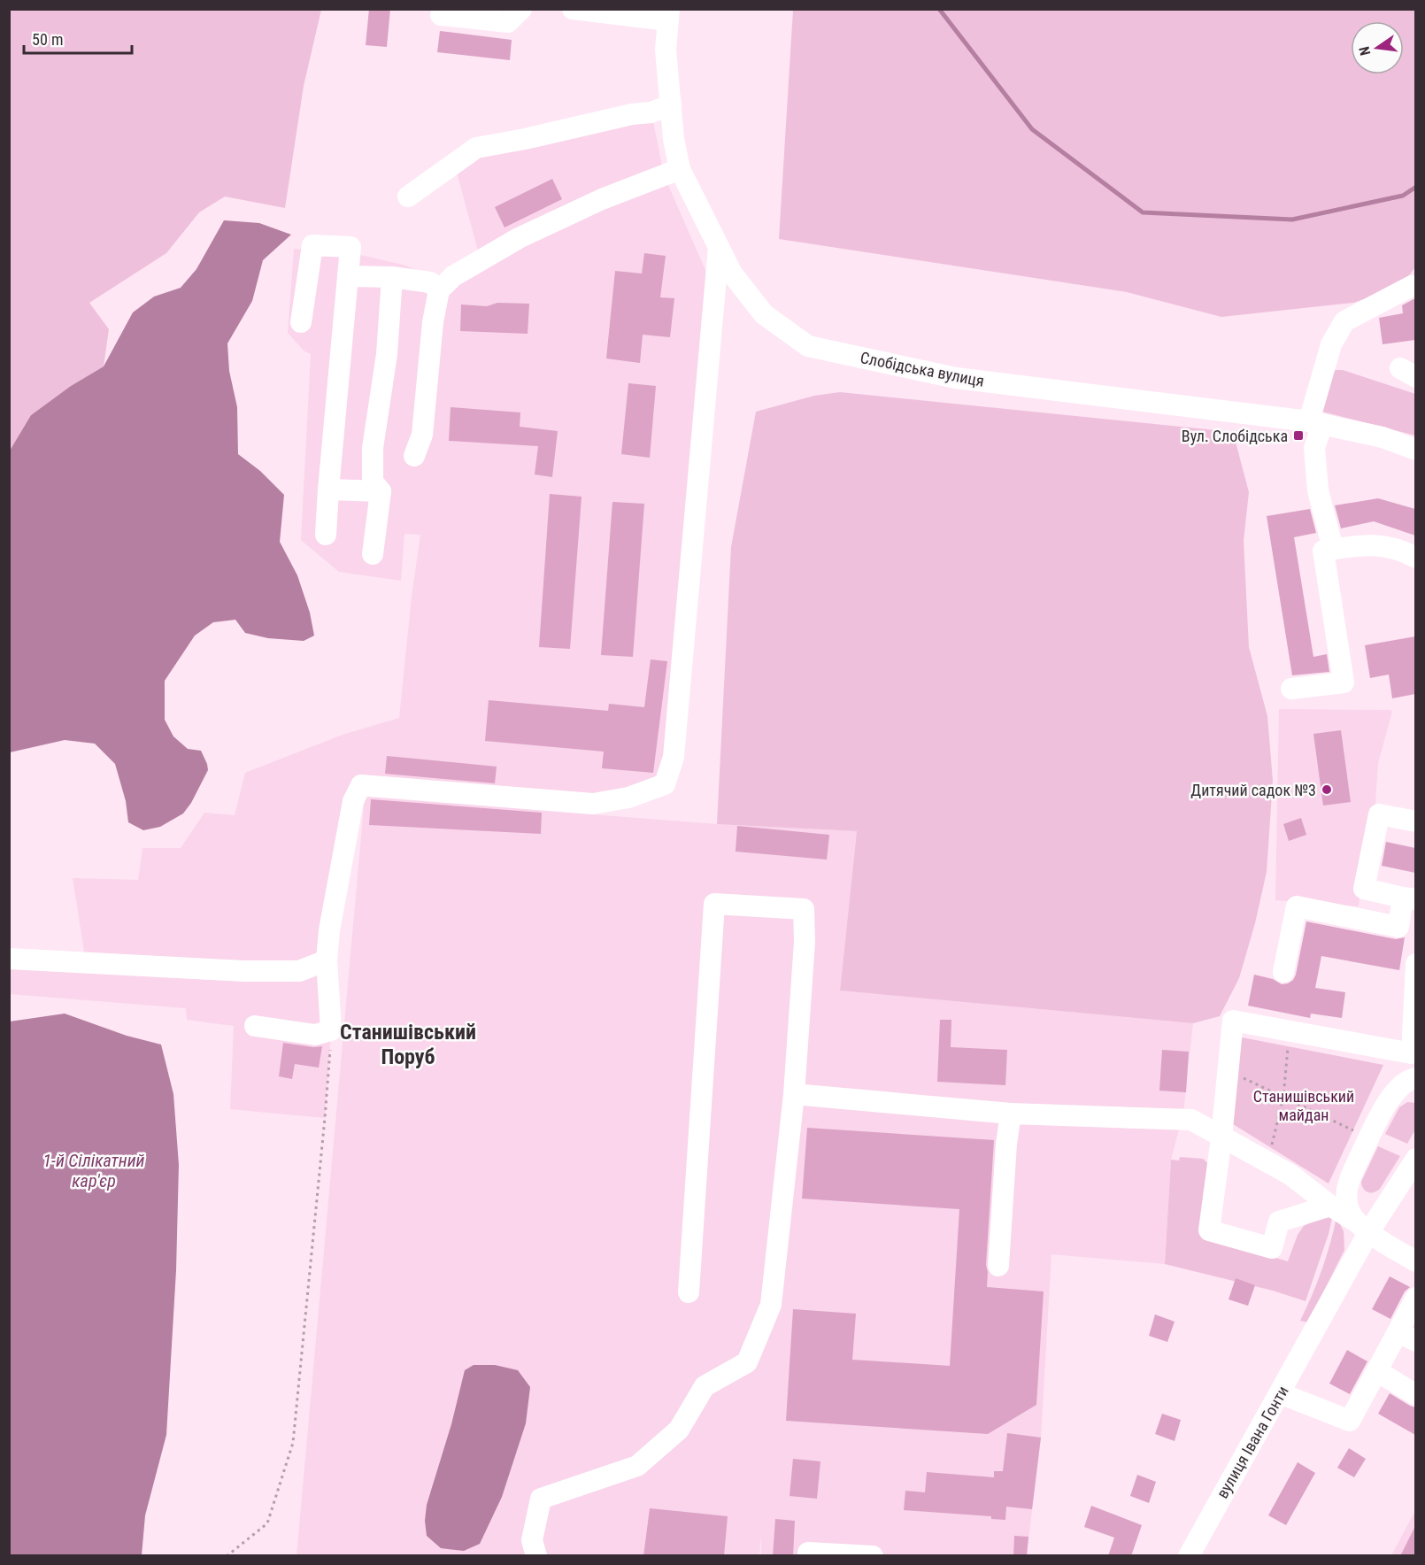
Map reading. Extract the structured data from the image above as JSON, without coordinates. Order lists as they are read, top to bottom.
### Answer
{
  "streets": {
    "street": ["Слобідська вулиця", "вулиця Івана Гонти"]
  },
  "districts": ["Станишівський Поруб"],
  "water": ["1-й Сілікатний кар'єр"],
  "parks": ["Станишівський майдан"],
  "places": {
    "transit": ["Вул. Слобідська"],
    "other": ["Дитячий садок №3"]
  },
  "scale_bar": "50 m",
  "north": "left"
}
